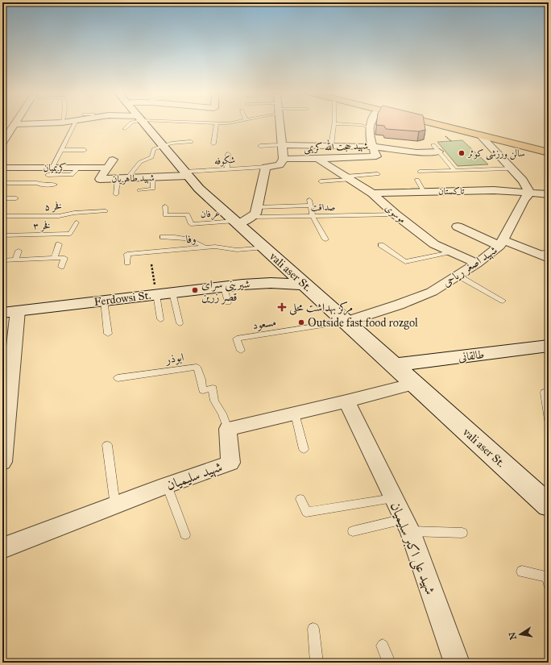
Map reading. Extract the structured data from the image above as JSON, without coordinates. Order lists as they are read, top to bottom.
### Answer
{
  "streets": {
    "street": [
      "شهید حجت الله کریمی",
      "کریمیان",
      "شهید طاهریان",
      "تاکستان",
      "موسوی",
      "شهید اصغر ریاحی",
      "vali aser St.",
      "Ferdowsi St.",
      "طالقانی",
      "شهید سلیمیان",
      "شهید علی اکبر سلیمیان"
    ],
    "lane": [
      "شکوفه",
      "فخر ۵",
      "صداقت",
      "عرفان",
      "فخر ۳",
      "وفا",
      "مسعود",
      "ابوذر"
    ]
  },
  "crossings": [
    ["شهید حجت الله کریمی", "موسوی"],
    ["شکوفه", "شهید طاهریان"],
    ["شکوفه", "vali aser St."],
    ["کریمیان", "شهید طاهریان"],
    ["شهید طاهریان", "vali aser St."],
    ["تاکستان", "موسوی"],
    ["تاکستان", "شهید اصغر ریاحی"],
    ["صداقت", "عرفان"],
    ["صداقت", "موسوی"],
    ["صداقت", "vali aser St."],
    ["عرفان", "vali aser St."],
    ["موسوی", "شهید اصغر ریاحی"],
    ["وفا", "vali aser St."],
    ["شهید اصغر ریاحی", "vali aser St."],
    ["شهید اصغر ریاحی", "مسعود"],
    ["vali aser St.", "Ferdowsi St."],
    ["vali aser St.", "مسعود"],
    ["vali aser St.", "طالقانی"],
    ["ابوذر", "شهید سلیمیان"]
  ],
  "places": {
    "other": ["سالن ورزشی کوثر", "شیرینی سرای قصر زرین", "Outside fast food rozgol"],
    "health": ["مرکز بهداشت محلی"]
  },
  "north": "left"
}
